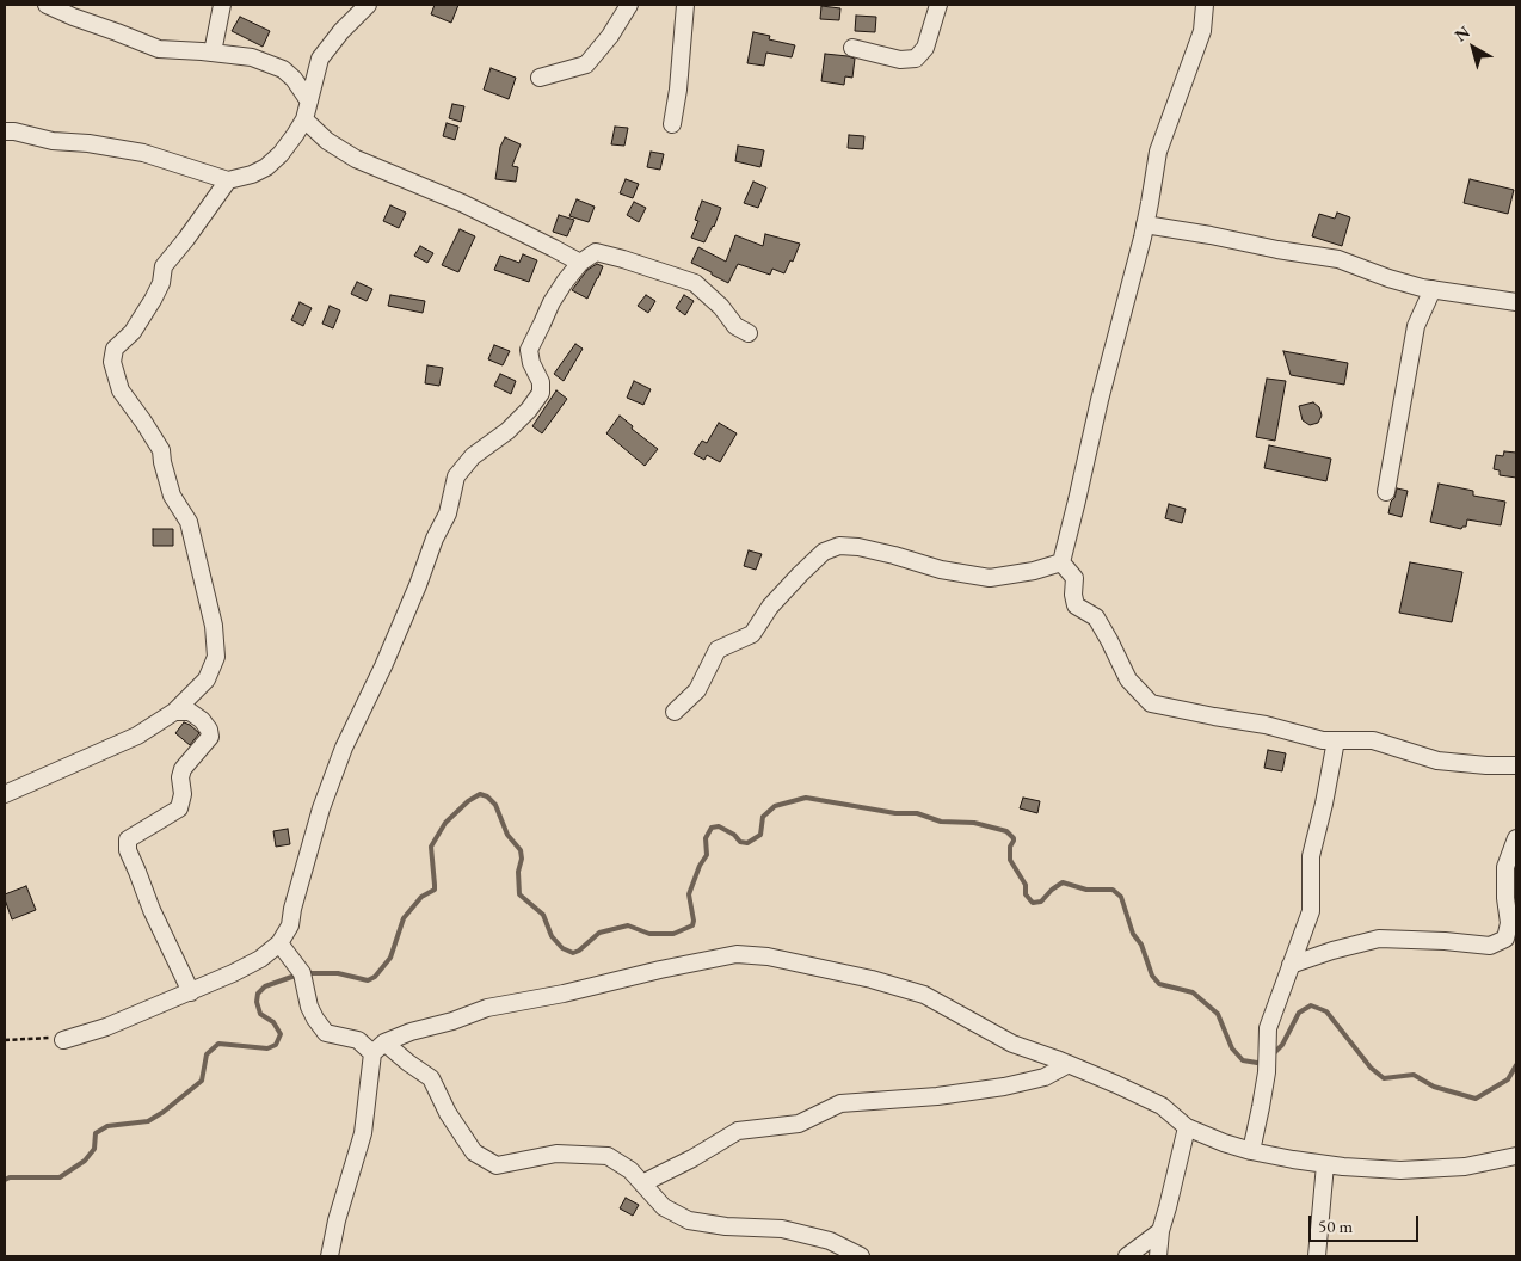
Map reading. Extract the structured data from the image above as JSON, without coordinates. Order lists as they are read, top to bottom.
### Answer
{
  "scale_bar": "50 m",
  "north": "top left"
}
